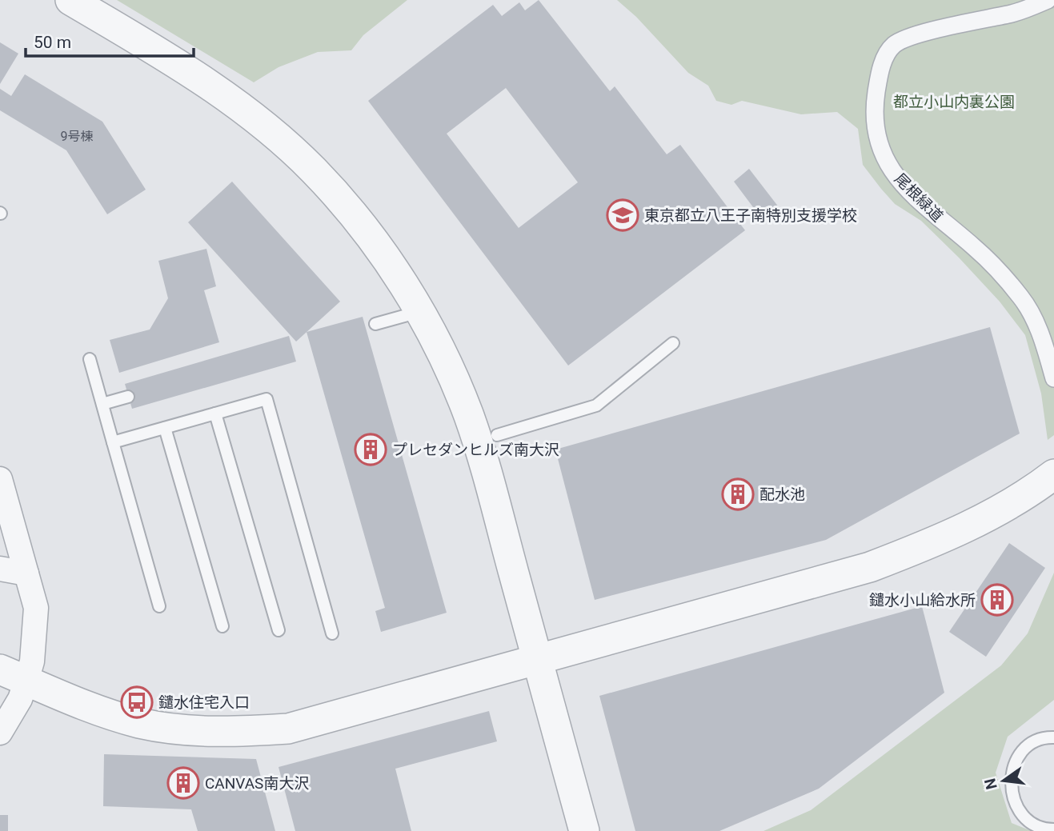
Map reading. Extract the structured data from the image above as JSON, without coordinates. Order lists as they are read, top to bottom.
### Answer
{
  "streets": {
    "street": ["尾根緑道"]
  },
  "parks": ["都立小山内裏公園"],
  "places": {
    "school or university": ["東京都立八王子南特別支援学校"],
    "building": [
      "プレセダンヒルズ南大沢",
      "配水池",
      "鑓水小山給水所",
      "CANVAS南大沢"
    ],
    "bus stop": ["鑓水住宅入口"]
  },
  "house_numbers": ["9号棟"],
  "scale_bar": "50 m",
  "north": "left"
}
